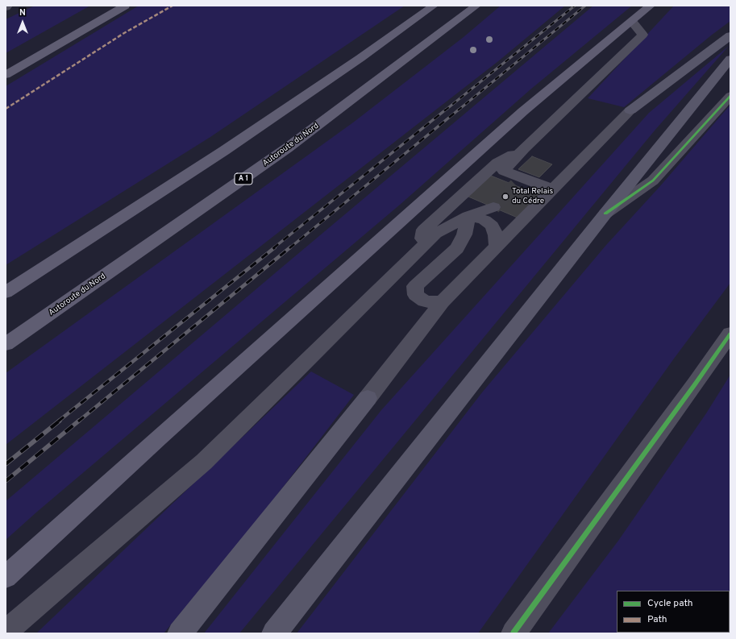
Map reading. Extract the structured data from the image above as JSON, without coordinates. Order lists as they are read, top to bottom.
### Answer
{
  "streets": {
    "highway": ["Autoroute du Nord", "A 1"]
  },
  "places": ["Total Relais du Cédre"],
  "legend": ["Cycle path", "Path"],
  "north": "top"
}
